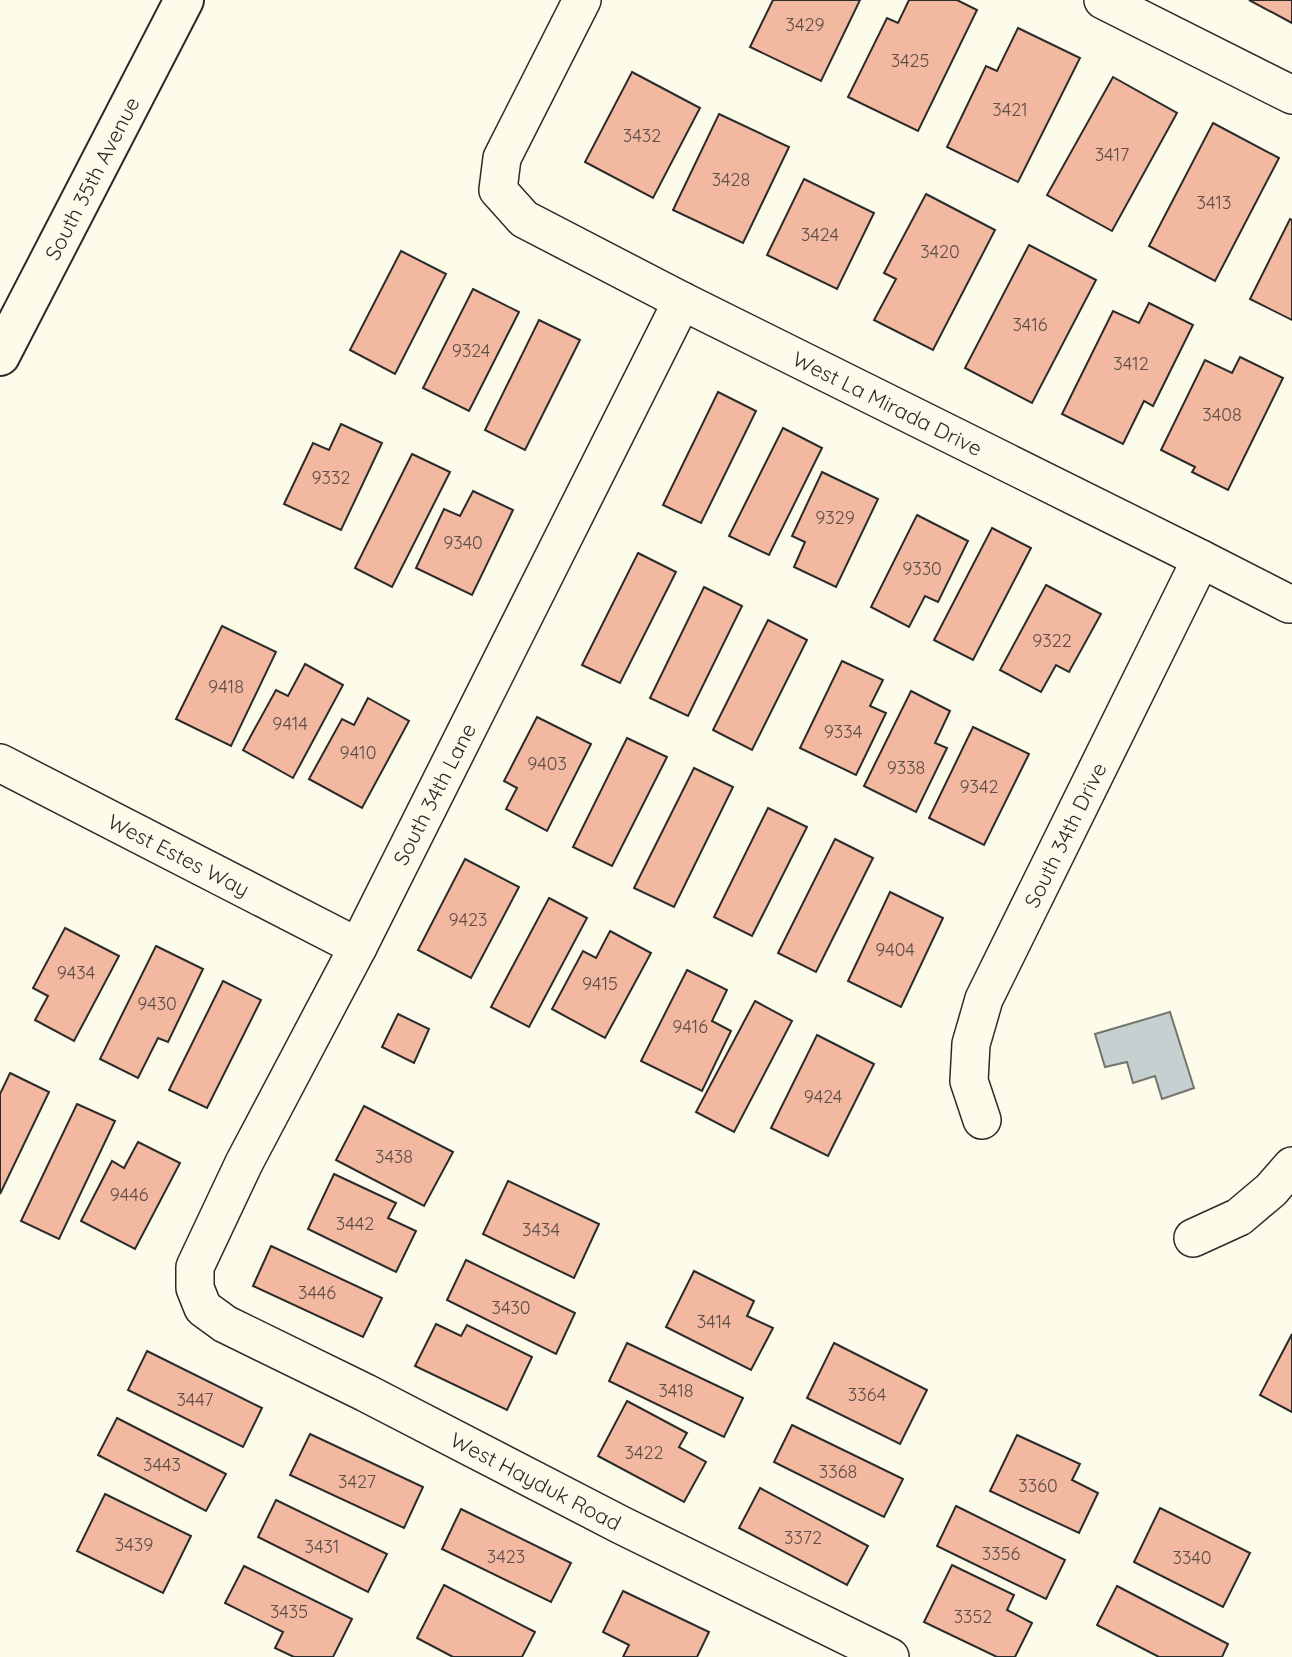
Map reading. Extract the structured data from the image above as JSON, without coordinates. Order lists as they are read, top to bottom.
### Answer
{
  "streets": {
    "street": [
      "South 35th Avenue",
      "West La Mirada Drive",
      "South 34th Lane",
      "South 34th Drive",
      "West Estes Way",
      "West Hayduk Road"
    ]
  },
  "crossings": [
    ["West La Mirada Drive", "South 34th Lane"],
    ["West La Mirada Drive", "South 34th Drive"],
    ["South 34th Lane", "West Estes Way"],
    ["South 34th Lane", "West Hayduk Road"]
  ],
  "house_numbers": [
    "3429",
    "3425",
    "3421",
    "3432",
    "3417",
    "3428",
    "3413",
    "3424",
    "3420",
    "3416",
    "9324",
    "3412",
    "3408",
    "9332",
    "9329",
    "9340",
    "9330",
    "9322",
    "9418",
    "9414",
    "9334",
    "9410",
    "9403",
    "9338",
    "9342",
    "9423",
    "9404",
    "9434",
    "9415",
    "9430",
    "9416",
    "9424",
    "3438",
    "9446",
    "3442",
    "3434",
    "3446",
    "3430",
    "3414",
    "3418",
    "3364",
    "3447",
    "3422",
    "3443",
    "3368",
    "3427",
    "3360",
    "3372",
    "3439",
    "3431",
    "3356",
    "3423",
    "3340",
    "3435",
    "3352"
  ]
}
